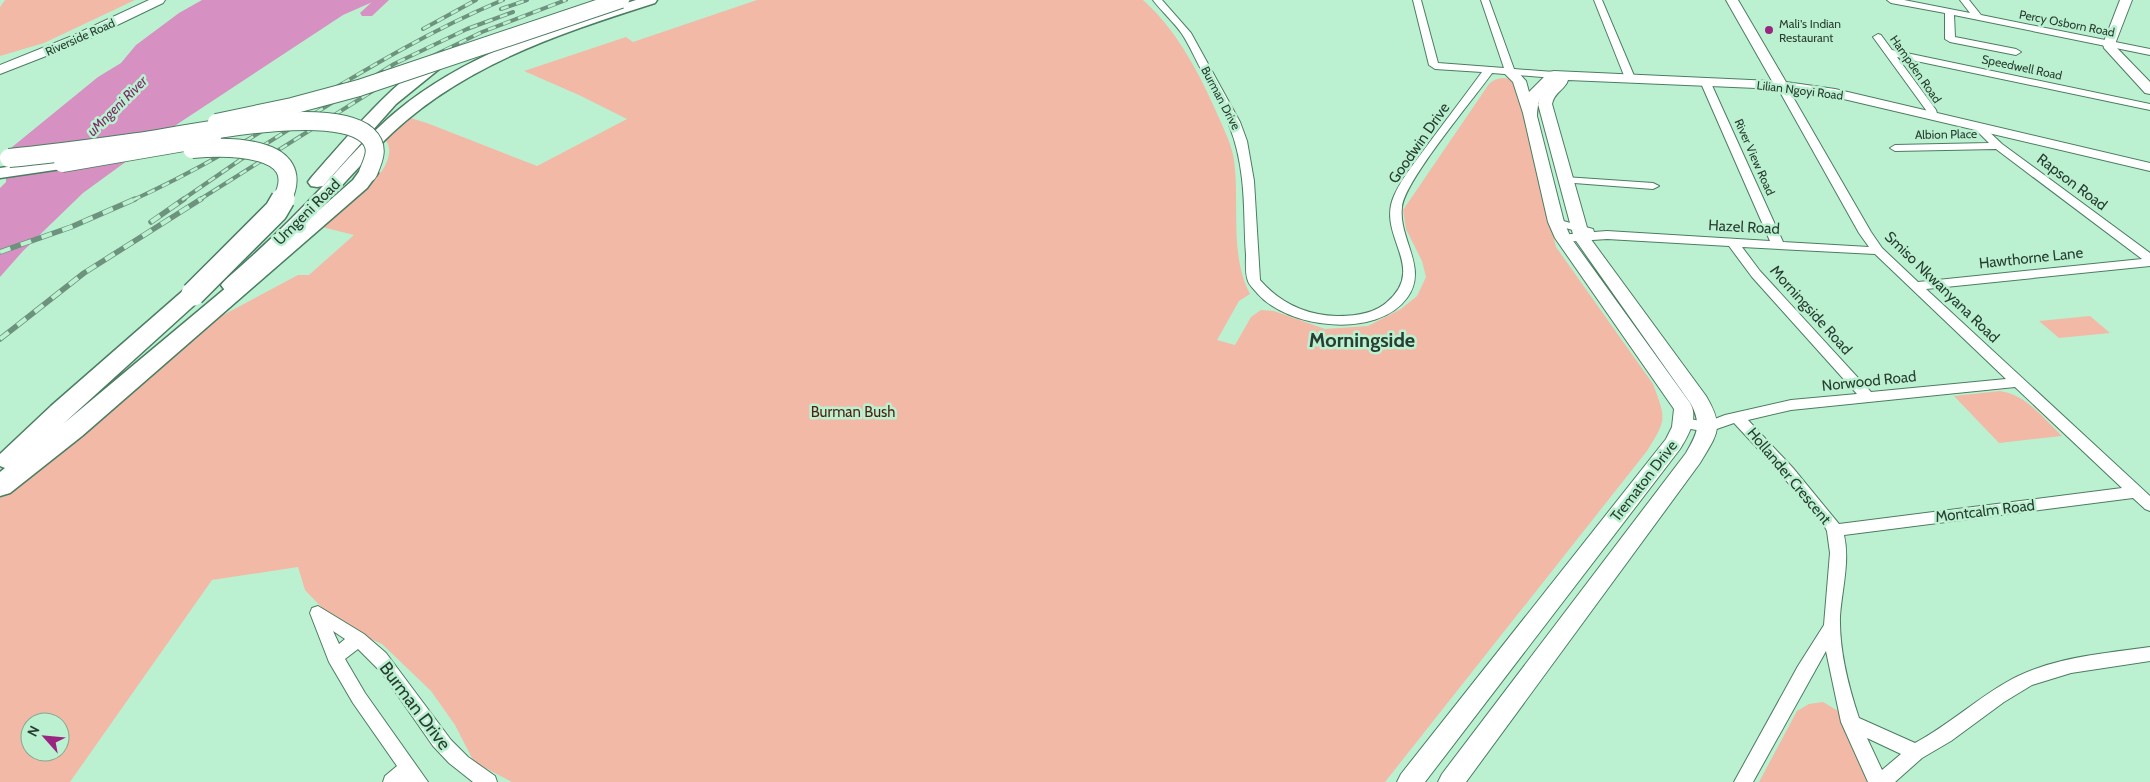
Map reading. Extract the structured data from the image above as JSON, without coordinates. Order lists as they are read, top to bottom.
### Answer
{
  "streets": {
    "main road": ["Umgeni Road"],
    "street": [
      "Percy Osborn Road",
      "Riverside Road",
      "Speedwell Road",
      "Hampden Road",
      "Lilian Ngoyi Road",
      "Burman Drive",
      "Albion Place",
      "Goodwin Drive",
      "River View Road",
      "Rapson Road",
      "Hazel Road",
      "Hawthorne Lane",
      "Smiso Nkwanyana Road",
      "Morningside Road",
      "Norwood Road",
      "Hollander Crescent",
      "Trematon Drive",
      "Montcalm Road"
    ]
  },
  "crossings": [
    ["Speedwell Road", "Hampden Road"],
    ["Hampden Road", "Lilian Ngoyi Road"],
    ["Lilian Ngoyi Road", "Goodwin Drive"],
    ["Lilian Ngoyi Road", "River View Road"],
    ["Lilian Ngoyi Road", "Rapson Road"],
    ["Lilian Ngoyi Road", "Smiso Nkwanyana Road"],
    ["Burman Drive", "Goodwin Drive"],
    ["Albion Place", "Rapson Road"],
    ["River View Road", "Hazel Road"],
    ["Rapson Road", "Hawthorne Lane"],
    ["Hazel Road", "Smiso Nkwanyana Road"],
    ["Hazel Road", "Morningside Road"],
    ["Hawthorne Lane", "Smiso Nkwanyana Road"],
    ["Smiso Nkwanyana Road", "Norwood Road"],
    ["Smiso Nkwanyana Road", "Montcalm Road"],
    ["Morningside Road", "Norwood Road"],
    ["Norwood Road", "Hollander Crescent"],
    ["Norwood Road", "Trematon Drive"],
    ["Hollander Crescent", "Trematon Drive"],
    ["Hollander Crescent", "Montcalm Road"]
  ],
  "districts": ["Morningside"],
  "water": ["uMngeni River"],
  "parks": ["Burman Bush"],
  "places": ["Mali's Indian Restaurant"],
  "north": "top left"
}
